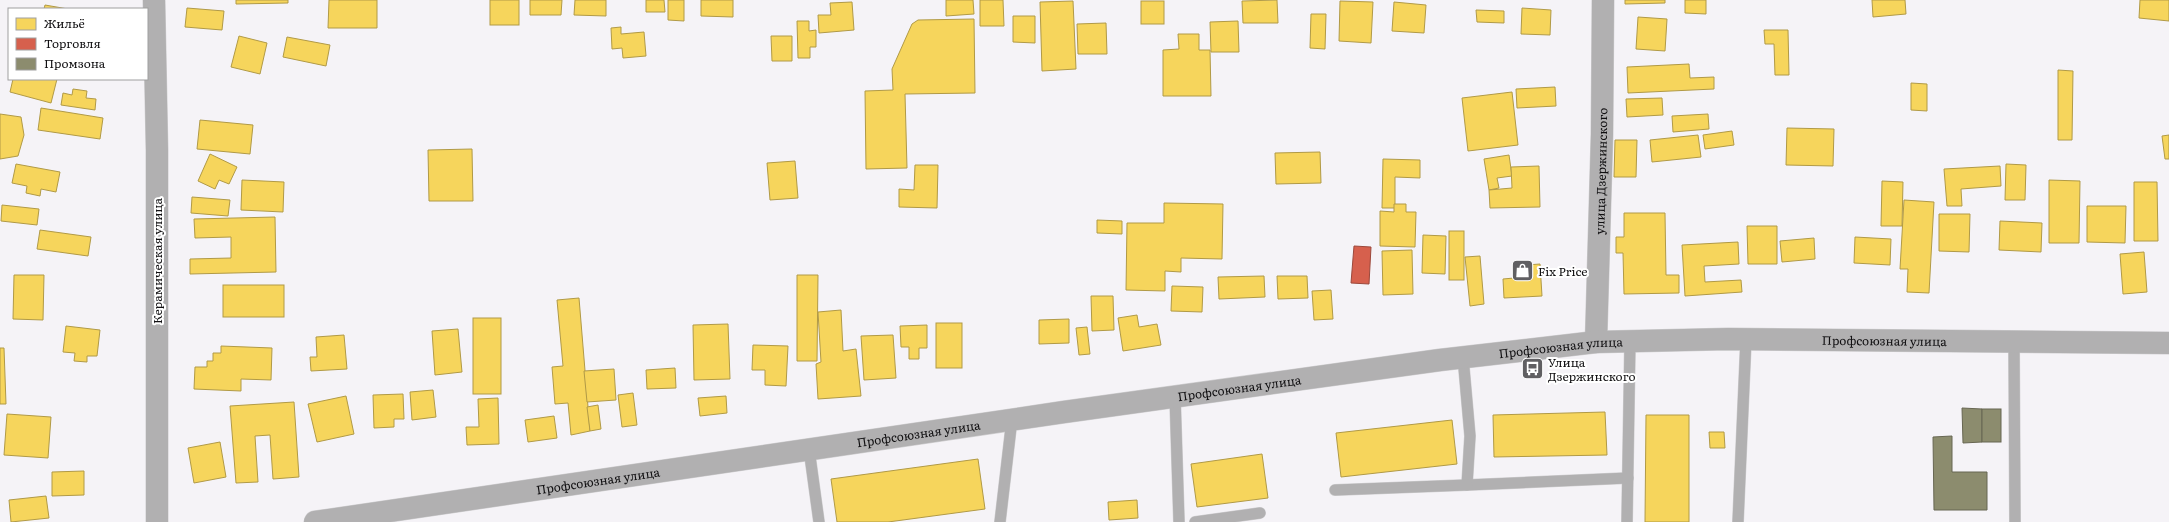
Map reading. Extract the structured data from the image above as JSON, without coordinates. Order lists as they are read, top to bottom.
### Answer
{
  "streets": {
    "street": ["улица Дзержинского", "Керамическая улица", "Профсоюзная улица"]
  },
  "crossings": [
    ["улица Дзержинского", "Профсоюзная улица"]
  ],
  "places": {
    "shop": ["Fix Price"],
    "bus stop": ["Улица Дзержинского"]
  },
  "legend": ["Жильё", "Торговля", "Промзона"]
}
